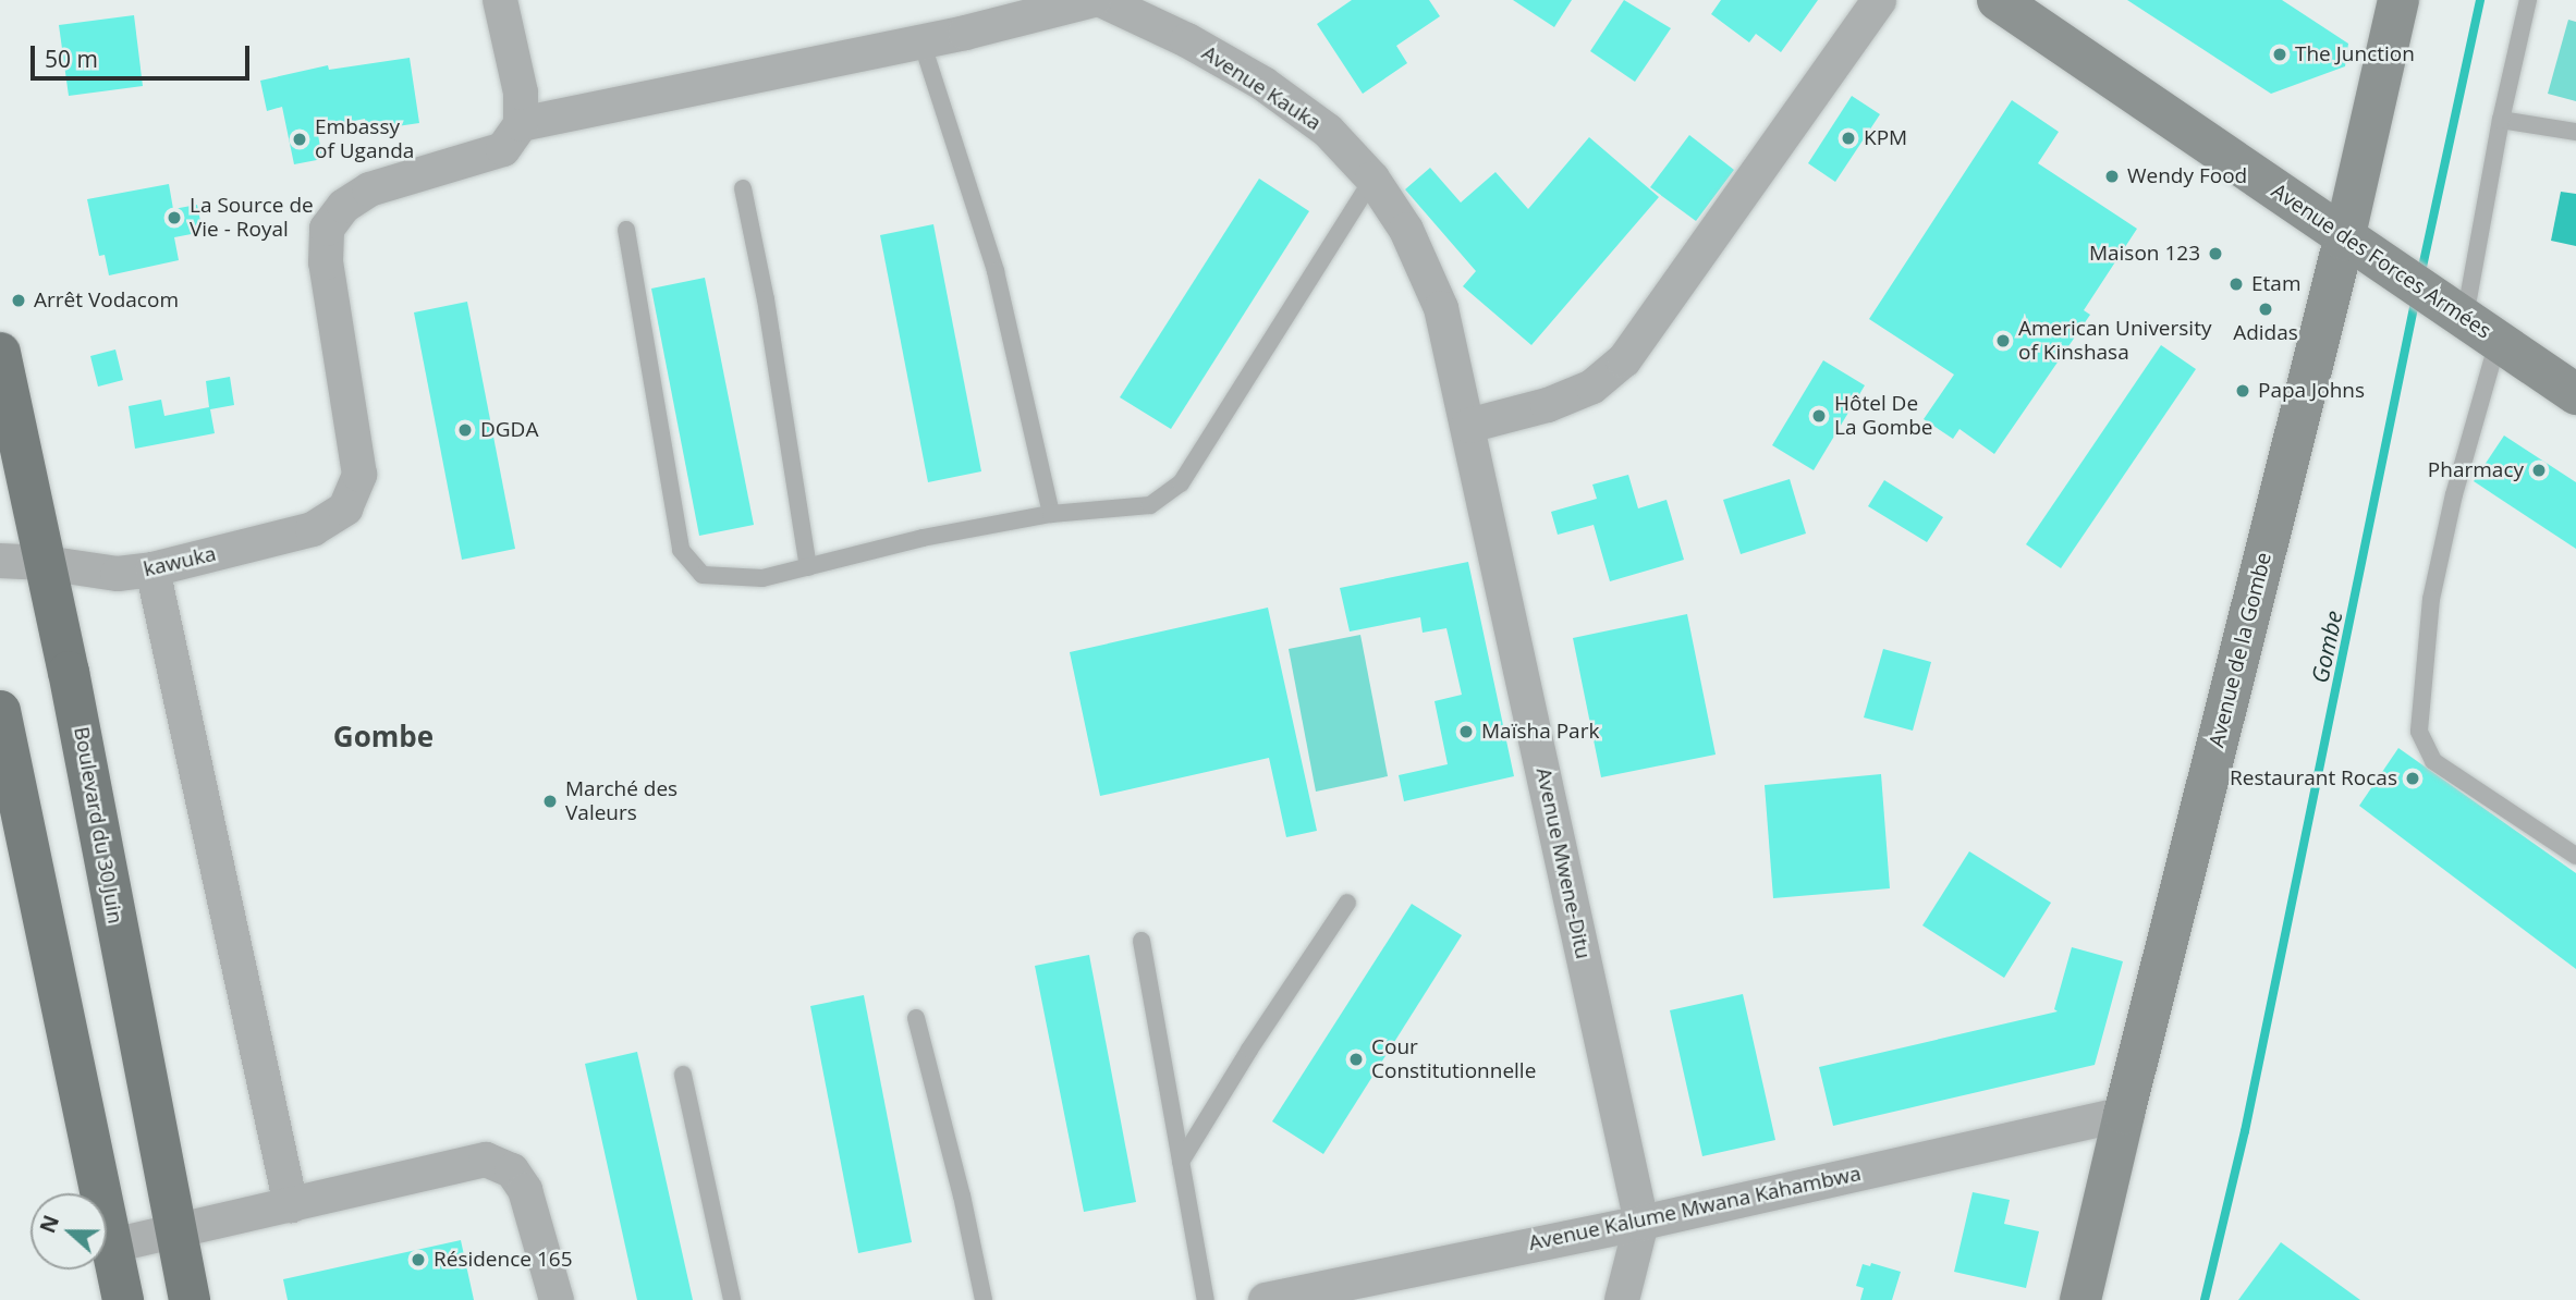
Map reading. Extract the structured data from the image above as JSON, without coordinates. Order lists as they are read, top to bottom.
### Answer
{
  "streets": {
    "main road": ["Boulevard du 30 Juin"],
    "street": [
      "Avenue Kauka",
      "Avenue des Forces Armées",
      "kawuka",
      "Avenue de la Gombe",
      "Avenue Mwene-Ditu",
      "Avenue Kalume Mwana Kahambwa"
    ]
  },
  "crossings": [
    ["Avenue Kauka", "Avenue Mwene-Ditu"],
    ["Avenue des Forces Armées", "Avenue de la Gombe"],
    ["kawuka", "Boulevard du 30 Juin"],
    ["Avenue de la Gombe", "Avenue Kalume Mwana Kahambwa"],
    ["Avenue Mwene-Ditu", "Avenue Kalume Mwana Kahambwa"]
  ],
  "districts": ["Gombe"],
  "water": ["Gombe"],
  "places": [
    "The Junction",
    "KPM",
    "Embassy of Uganda",
    "Wendy Food",
    "La Source de Vie - Royal",
    "Maison 123",
    "Etam",
    "Arrêt Vodacom",
    "Adidas",
    "American University of Kinshasa",
    "Papa Johns",
    "Hôtel De La Gombe",
    "DGDA",
    "Pharmacy",
    "Maïsha Park",
    "Restaurant Rocas",
    "Marché des Valeurs",
    "Cour Constitutionnelle",
    "Résidence 165"
  ],
  "scale_bar": "50 m",
  "north": "left"
}
